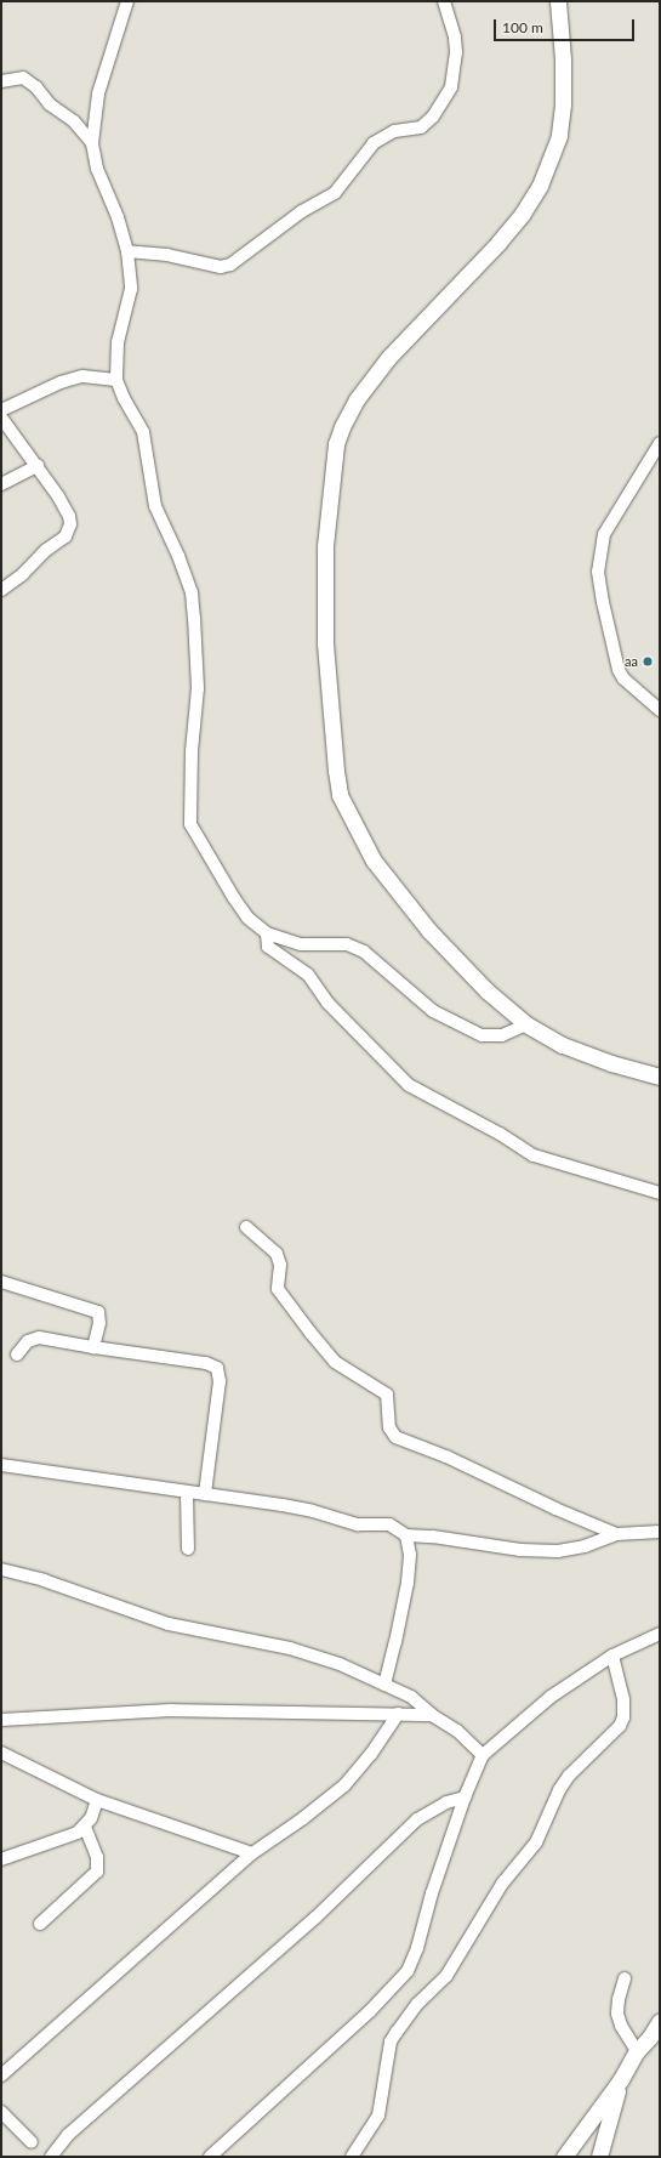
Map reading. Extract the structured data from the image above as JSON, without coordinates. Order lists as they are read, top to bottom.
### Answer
{
  "places": ["aa"],
  "scale_bar": "100 m"
}
